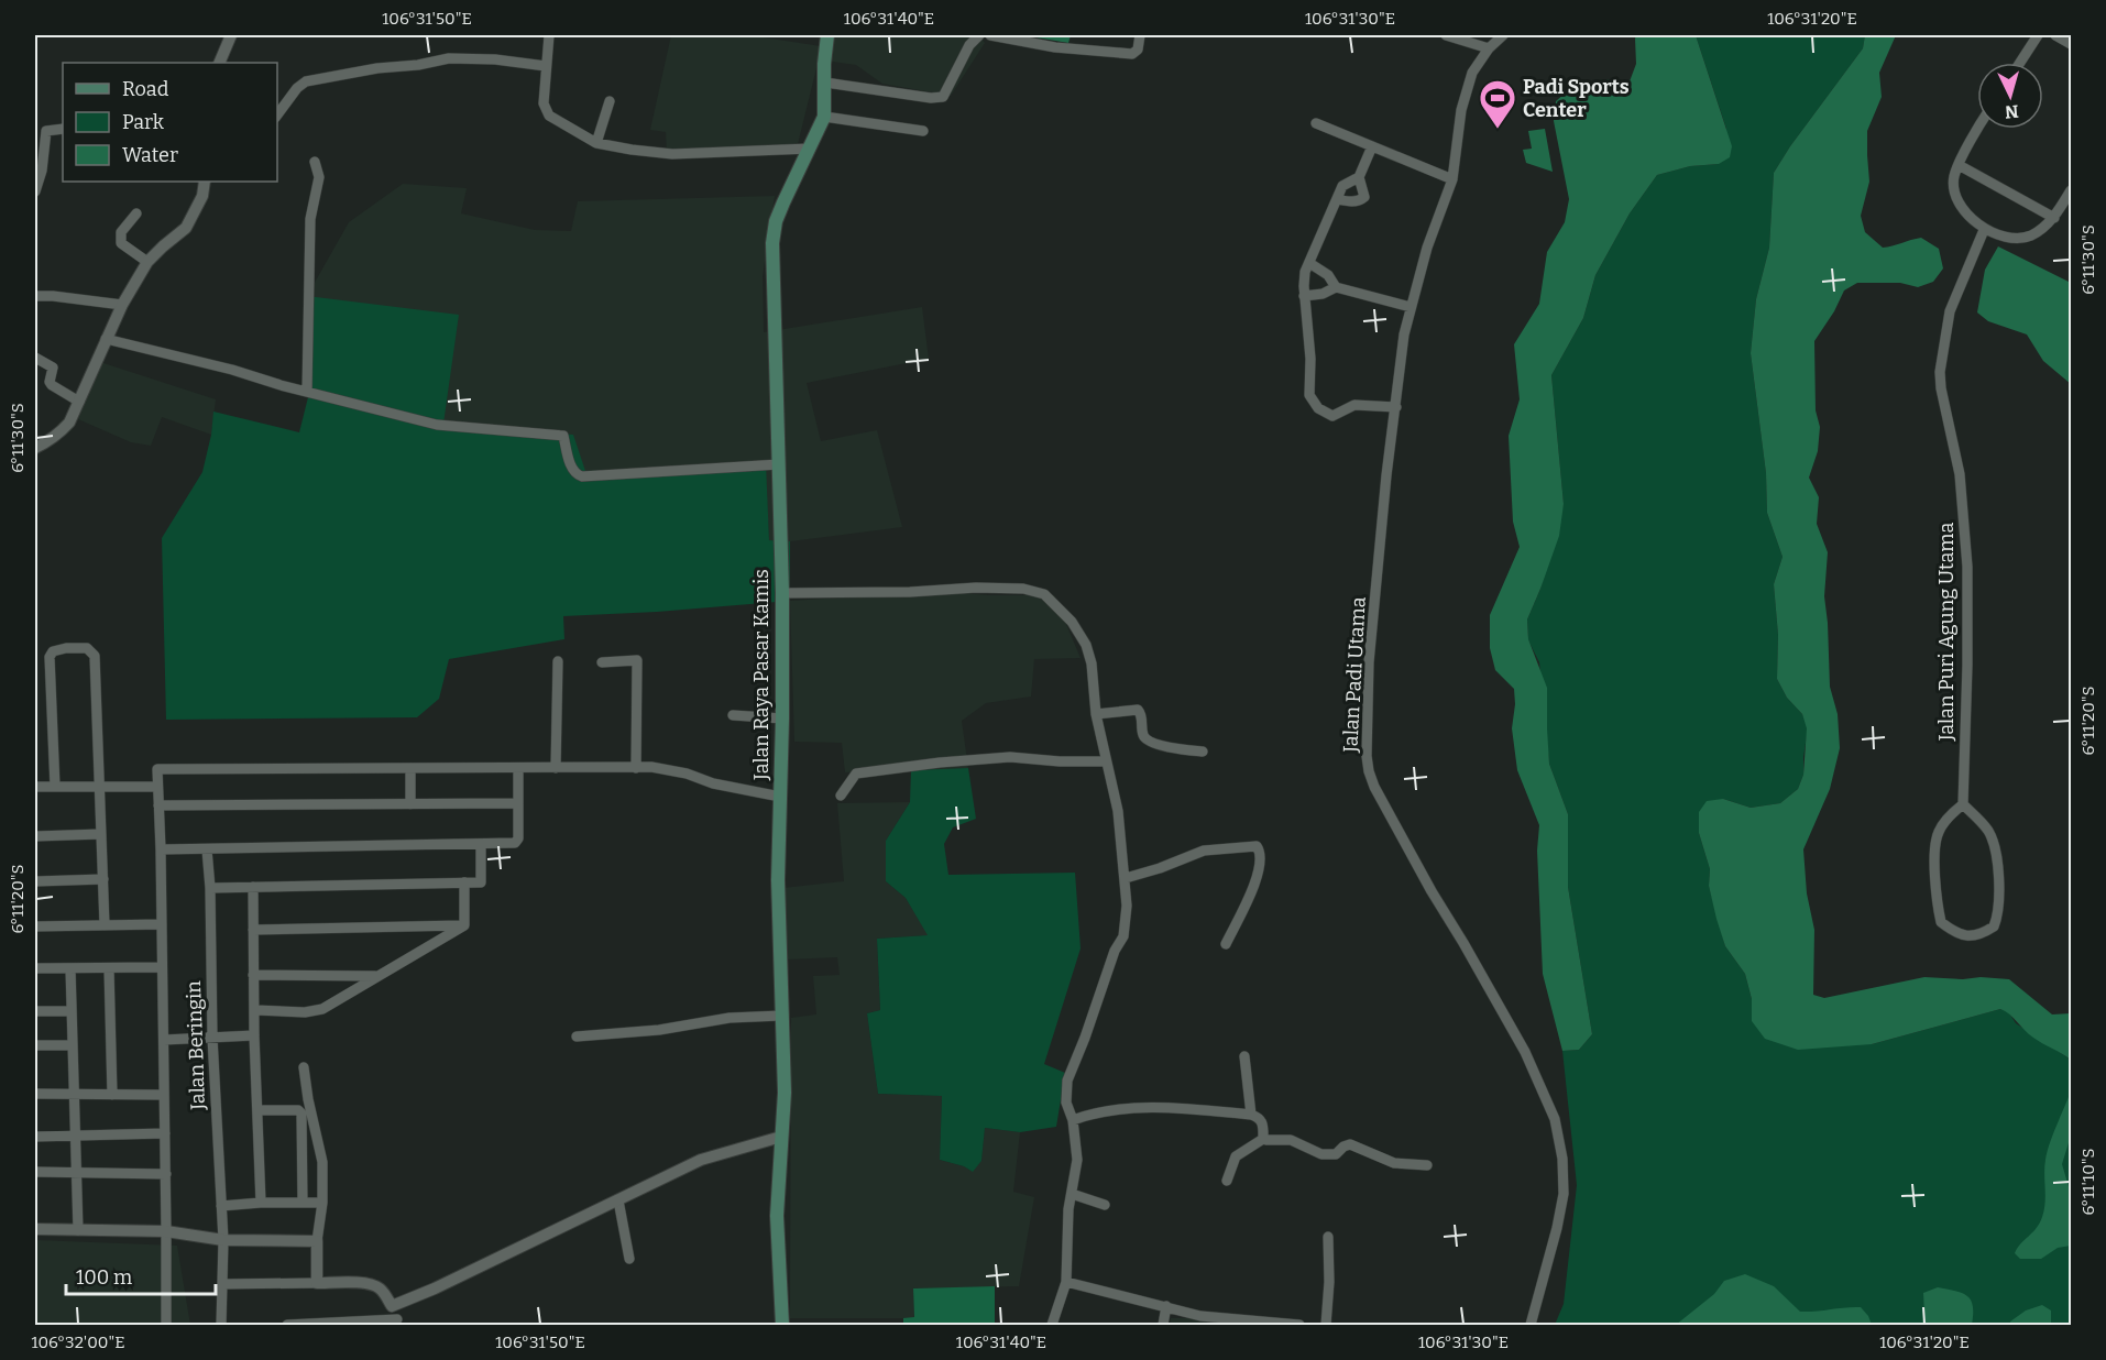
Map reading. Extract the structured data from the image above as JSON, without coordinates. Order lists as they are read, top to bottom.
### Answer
{
  "streets": {
    "main road": ["Jalan Raya Pasar Kamis"],
    "street": ["Jalan Puri Agung Utama", "Jalan Padi Utama", "Jalan Beringin"]
  },
  "places": {
    "sports": ["Padi Sports Center"]
  },
  "legend": ["Road", "Park", "Water"],
  "scale_bar": "100 m",
  "north": "bottom",
  "coordinates": [
    "106°31'50\"E",
    "106°31'40\"E",
    "106°31'30\"E",
    "106°31'20\"E",
    "6°11'30\"S",
    "6°11'20\"S",
    "6°11'10\"S",
    "106°32'00\"E"
  ]
}
